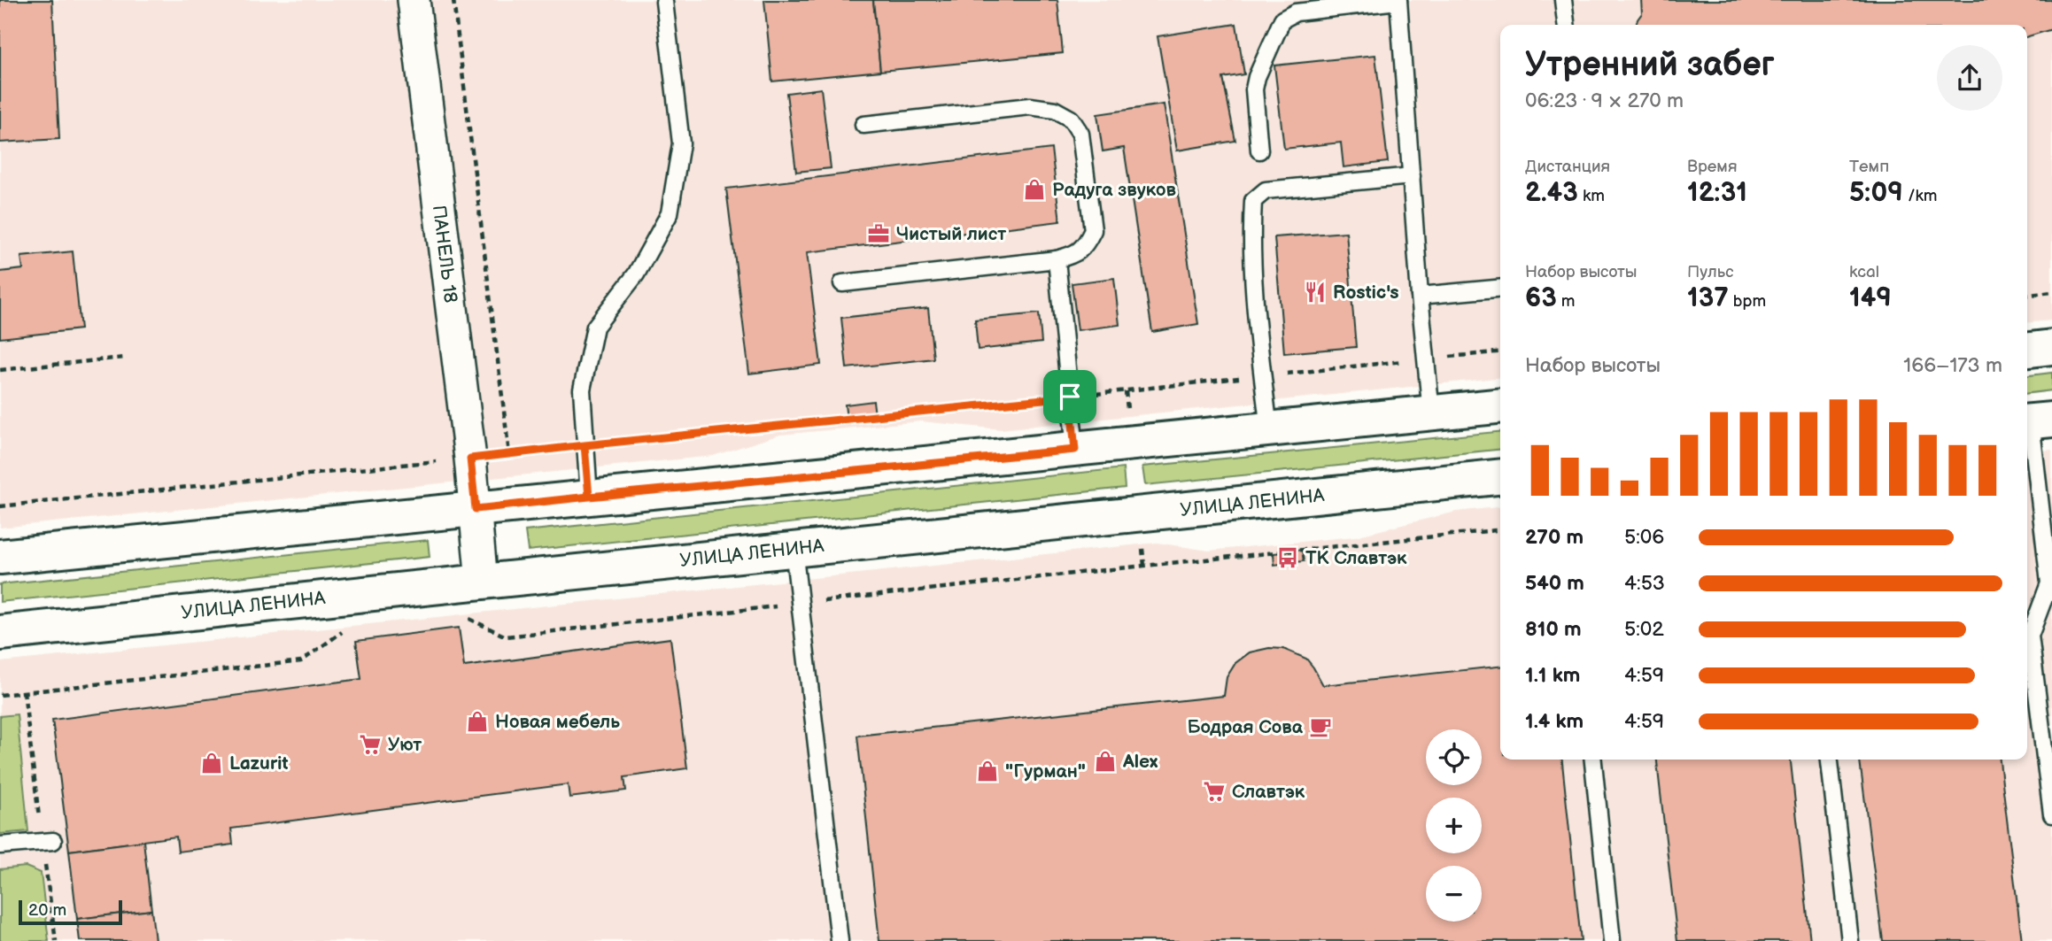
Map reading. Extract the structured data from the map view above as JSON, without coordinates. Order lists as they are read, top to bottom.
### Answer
{
  "streets": {
    "main road": ["УЛИЦА ЛЕНИНА"],
    "street": ["ПАНЕЛЬ 18"]
  },
  "crossings": [
    ["ПАНЕЛЬ 18", "УЛИЦА ЛЕНИНА"]
  ],
  "places": {
    "shop": [
      "Радуга звуков",
      "Новая мебель",
      "Alex",
      "Lazurit",
      "\"Гурман\""
    ],
    "office": ["Чистый лист"],
    "restaurant": ["Rostic's"],
    "bus stop": ["ТК Славтэк"],
    "cafe": ["Бодрая Сова"],
    "supermarket": ["Уют", "Славтэк"]
  },
  "scale_bar": "20 m",
  "page": {
    "heading": ["Утренний забег", "06:23 · 9 × 270 m"],
    "stats": [
      ["Дистанция", "2.43 km"],
      ["Время", "12:31"],
      ["Темп", "5:09 /km"],
      ["Набор высоты", "63 m"],
      ["Пульс", "137 bpm"],
      ["kcal", "149"]
    ],
    "chart": ["Набор высоты", "166–173 m"],
    "list": [
      {
        "name": "270 m",
        "note": "5:06"
      },
      {
        "name": "540 m",
        "note": "4:53"
      },
      {
        "name": "810 m",
        "note": "5:02"
      },
      {
        "name": "1.1 km",
        "note": "4:59"
      },
      {
        "name": "1.4 km",
        "note": "4:59"
      }
    ],
    "map_buttons": ["+", "−"],
    "scale": "20 m"
  }
}
